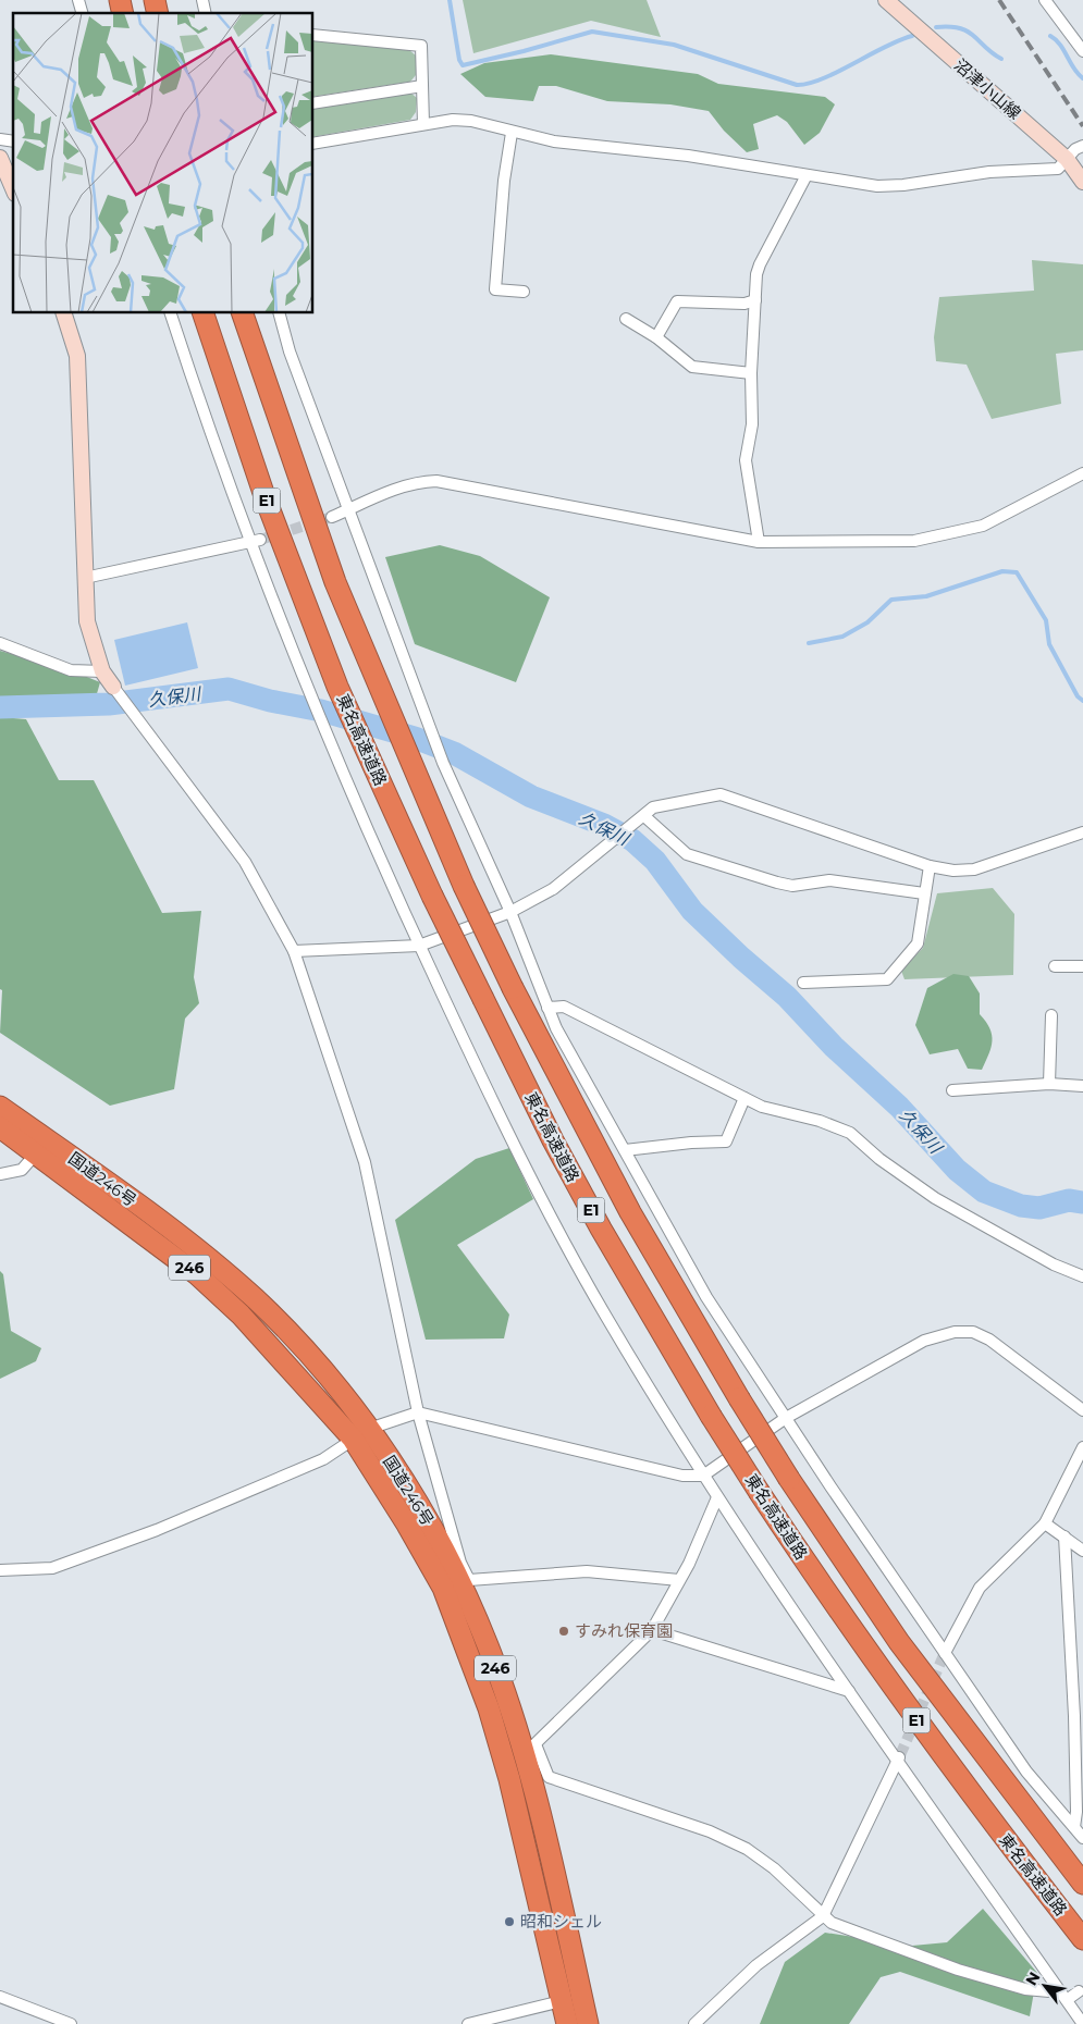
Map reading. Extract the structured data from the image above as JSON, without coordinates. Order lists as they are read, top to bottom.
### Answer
{
  "streets": {
    "highway": [
      "E1",
      "東名高速道路",
      "国道246号",
      "246"
    ],
    "street": ["沼津小山線"]
  },
  "water": ["久保川"],
  "places": ["すみれ保育園", "昭和シェル"],
  "north": "top left"
}
